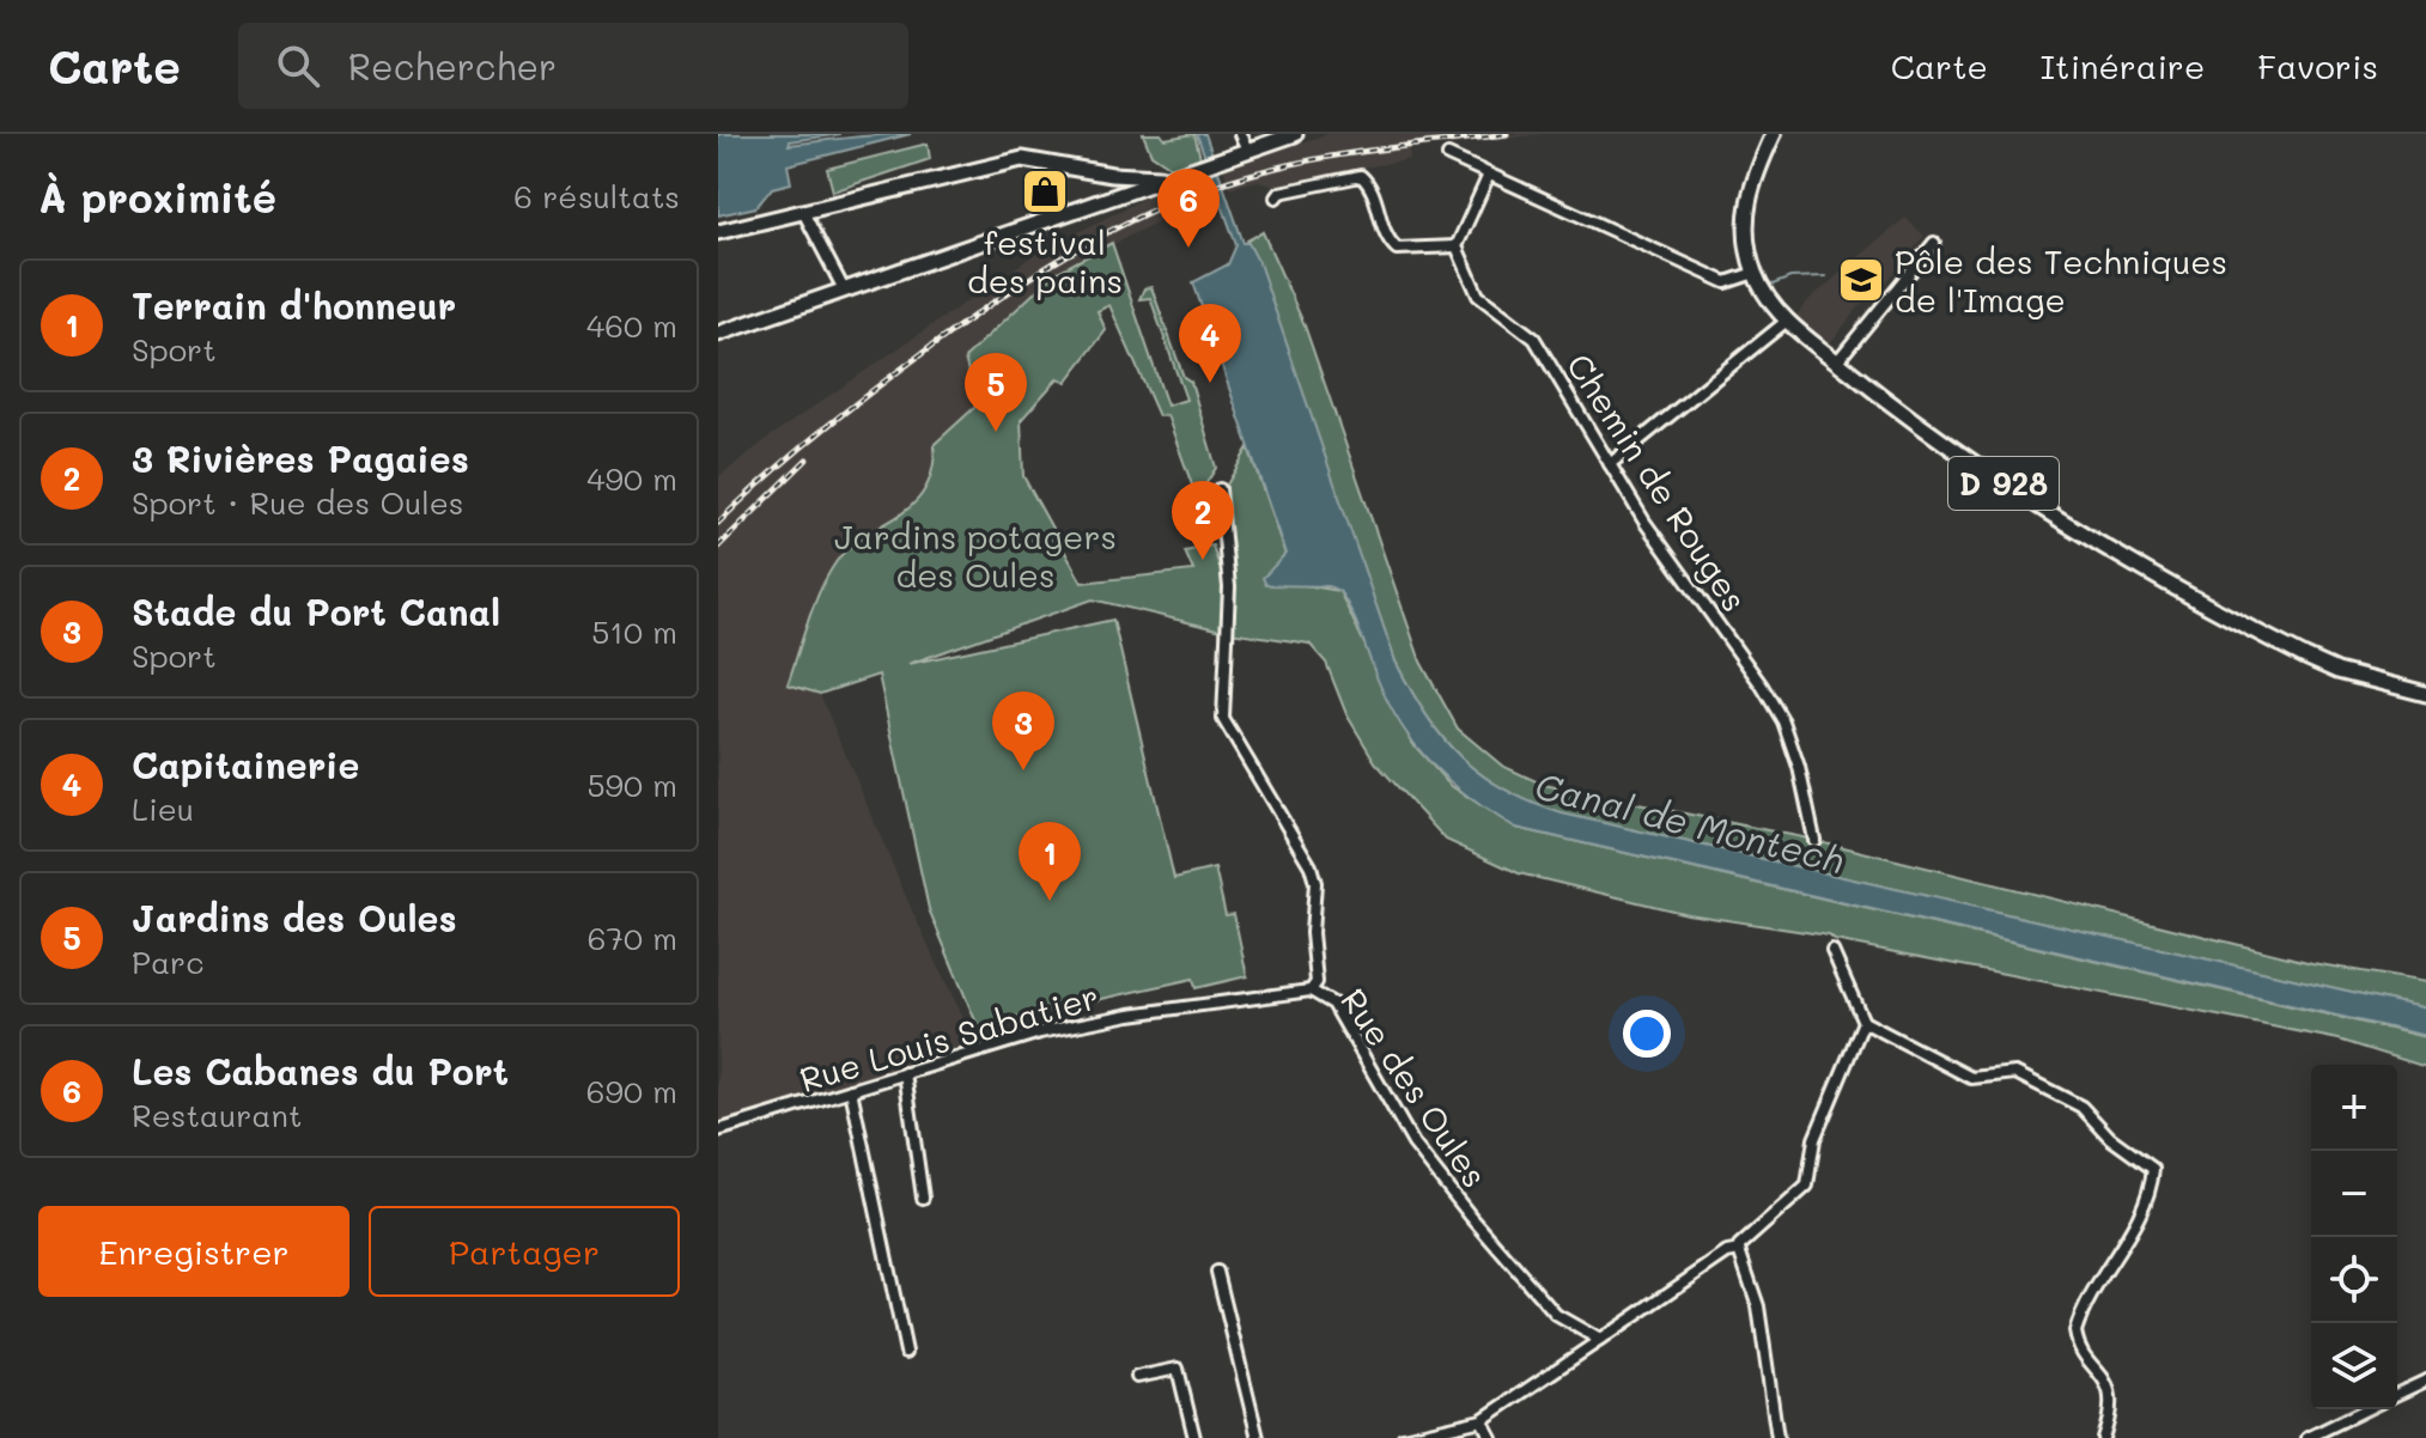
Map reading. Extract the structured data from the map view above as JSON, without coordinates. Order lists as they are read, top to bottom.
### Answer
{
  "streets": {
    "main road": ["D 928"],
    "street": ["Chemin de Rouges", "Rue Louis Sabatier", "Rue des Oules"]
  },
  "crossings": [
    ["Rue Louis Sabatier", "Rue des Oules"]
  ],
  "water": ["Canal de Montech"],
  "parks": ["Jardins potagers des Oules"],
  "places": {
    "shop": ["festival des pains"],
    "school or university": ["Pôle des Techniques de l'Image"]
  },
  "page": {
    "header": "Carte",
    "search": "Rechercher",
    "nav": ["Carte", "Itinéraire", "Favoris"],
    "heading": ["À proximité", "6 résultats"],
    "pins": [
      "6",
      "4",
      "5",
      "2",
      "3",
      "1"
    ],
    "list": [
      {
        "mark": "1",
        "name": "Terrain d'honneur",
        "note": "Sport",
        "value": "460 m"
      },
      {
        "mark": "2",
        "name": "3 Rivières Pagaies",
        "note": "Sport · Rue des Oules",
        "value": "490 m"
      },
      {
        "mark": "3",
        "name": "Stade du Port Canal",
        "note": "Sport",
        "value": "510 m"
      },
      {
        "mark": "4",
        "name": "Capitainerie",
        "note": "Lieu",
        "value": "590 m"
      },
      {
        "mark": "5",
        "name": "Jardins des Oules",
        "note": "Parc",
        "value": "670 m"
      },
      {
        "mark": "6",
        "name": "Les Cabanes du Port",
        "note": "Restaurant",
        "value": "690 m"
      }
    ],
    "map_buttons": ["+", "−"],
    "buttons": ["Enregistrer", "Partager"]
  }
}
